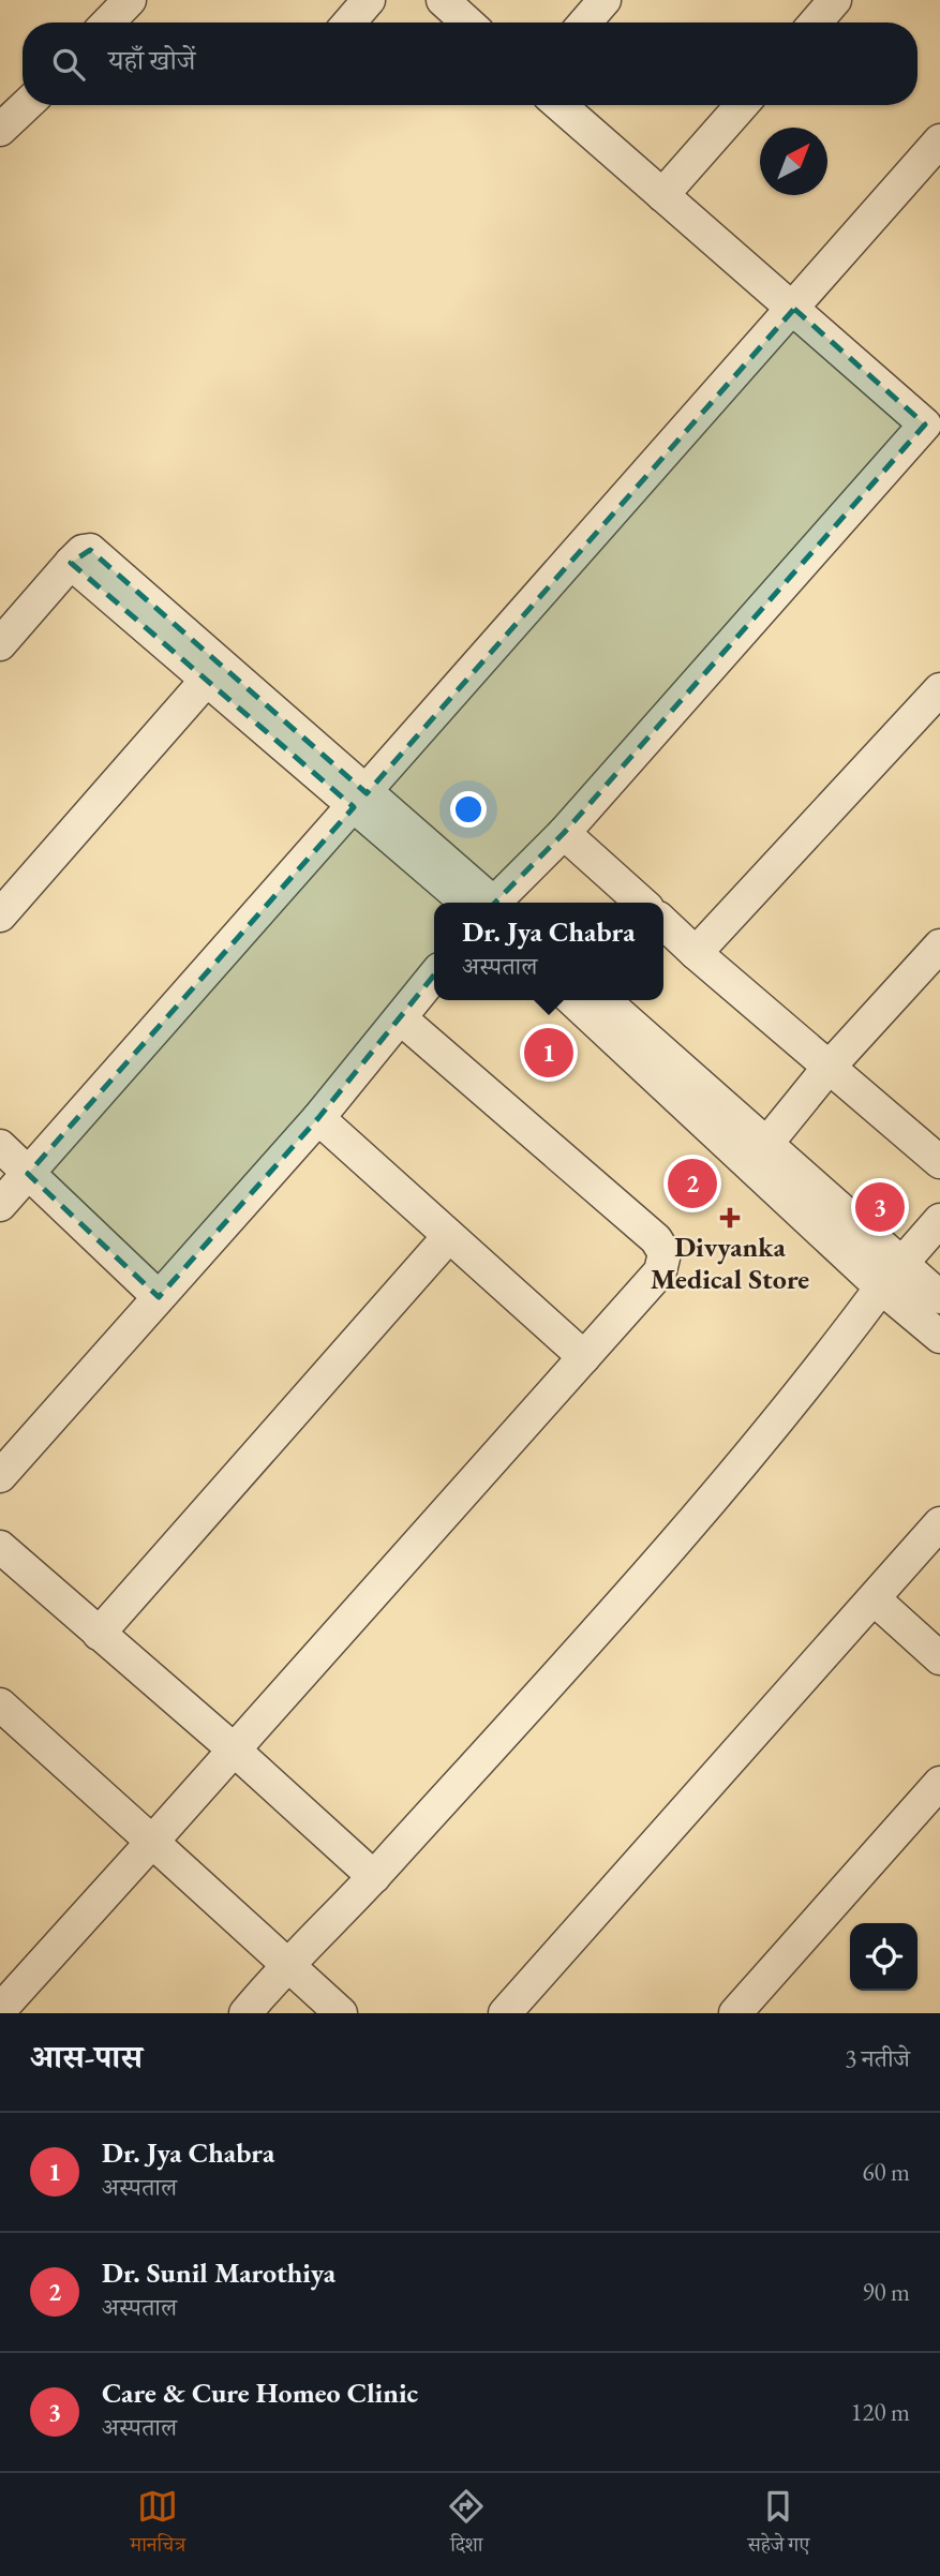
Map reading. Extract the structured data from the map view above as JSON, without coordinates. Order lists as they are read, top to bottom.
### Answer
{
  "places": {
    "health": ["Divyanka Medical Store"]
  },
  "north": "top right",
  "page": {
    "search": "यहाँ खोजें",
    "popup": ["Dr. Jya Chabra", "अस्पताल"],
    "pins": ["1", "2", "3"],
    "heading": ["आस-पास", "3 नतीजे"],
    "list": [
      {
        "mark": "1",
        "name": "Dr. Jya Chabra",
        "note": "अस्पताल",
        "value": "60 m"
      },
      {
        "mark": "2",
        "name": "Dr. Sunil Marothiya",
        "note": "अस्पताल",
        "value": "90 m"
      },
      {
        "mark": "3",
        "name": "Care & Cure Homeo Clinic",
        "note": "अस्पताल",
        "value": "120 m"
      }
    ],
    "nav": ["मानचित्र", "दिशा", "सहेजे गए"]
  }
}
